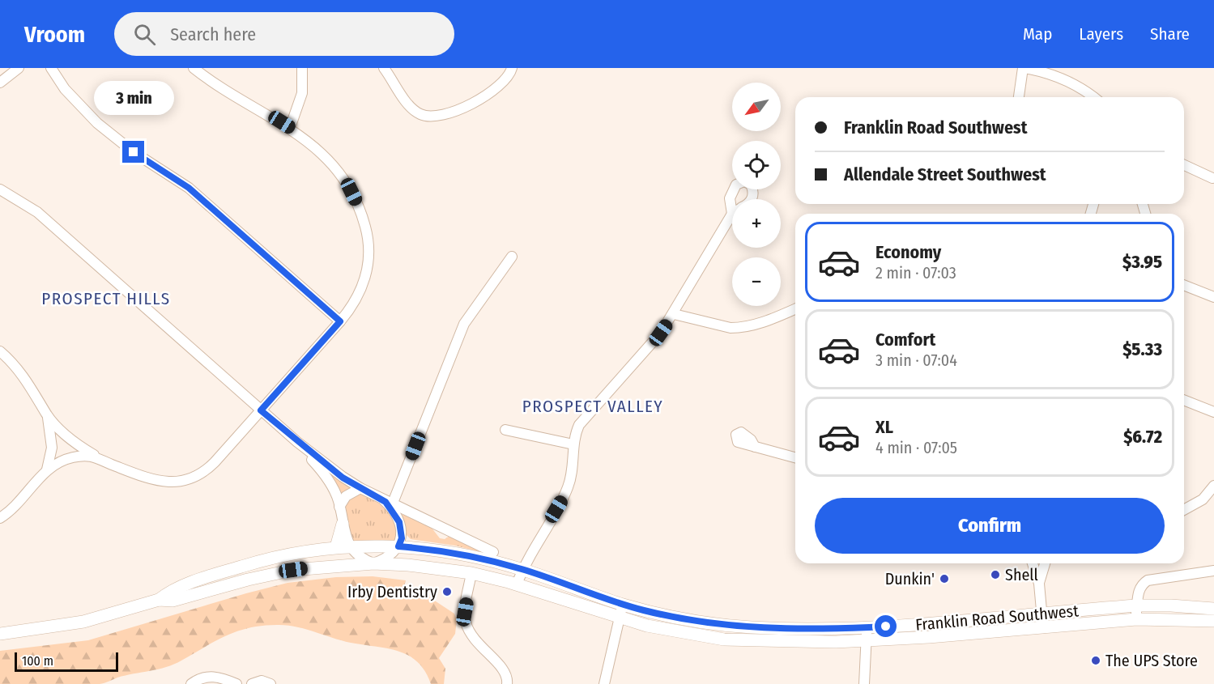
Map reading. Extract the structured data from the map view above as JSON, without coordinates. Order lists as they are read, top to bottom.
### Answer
{
  "streets": {
    "main road": ["Franklin Road Southwest"]
  },
  "districts": ["PROSPECT HILLS", "PROSPECT VALLEY"],
  "places": [
    "Shell",
    "Dunkin'",
    "Irby Dentistry",
    "The UPS Store"
  ],
  "scale_bar": "100 m",
  "north": "bottom left",
  "page": {
    "header": "Vroom",
    "search": "Search here",
    "nav": ["Map", "Layers", "Share"],
    "bubble": "3 min",
    "map_buttons": ["+", "−"],
    "banner": ["Franklin Road Southwest", "Allendale Street Southwest"],
    "list": [
      {
        "name": "Economy",
        "note": "2 min · 07:03",
        "value": "$3.95"
      },
      {
        "name": "Comfort",
        "note": "3 min · 07:04",
        "value": "$5.33"
      },
      {
        "name": "XL",
        "note": "4 min · 07:05",
        "value": "$6.72"
      }
    ],
    "buttons": "Confirm",
    "scale": "100 m"
  }
}
